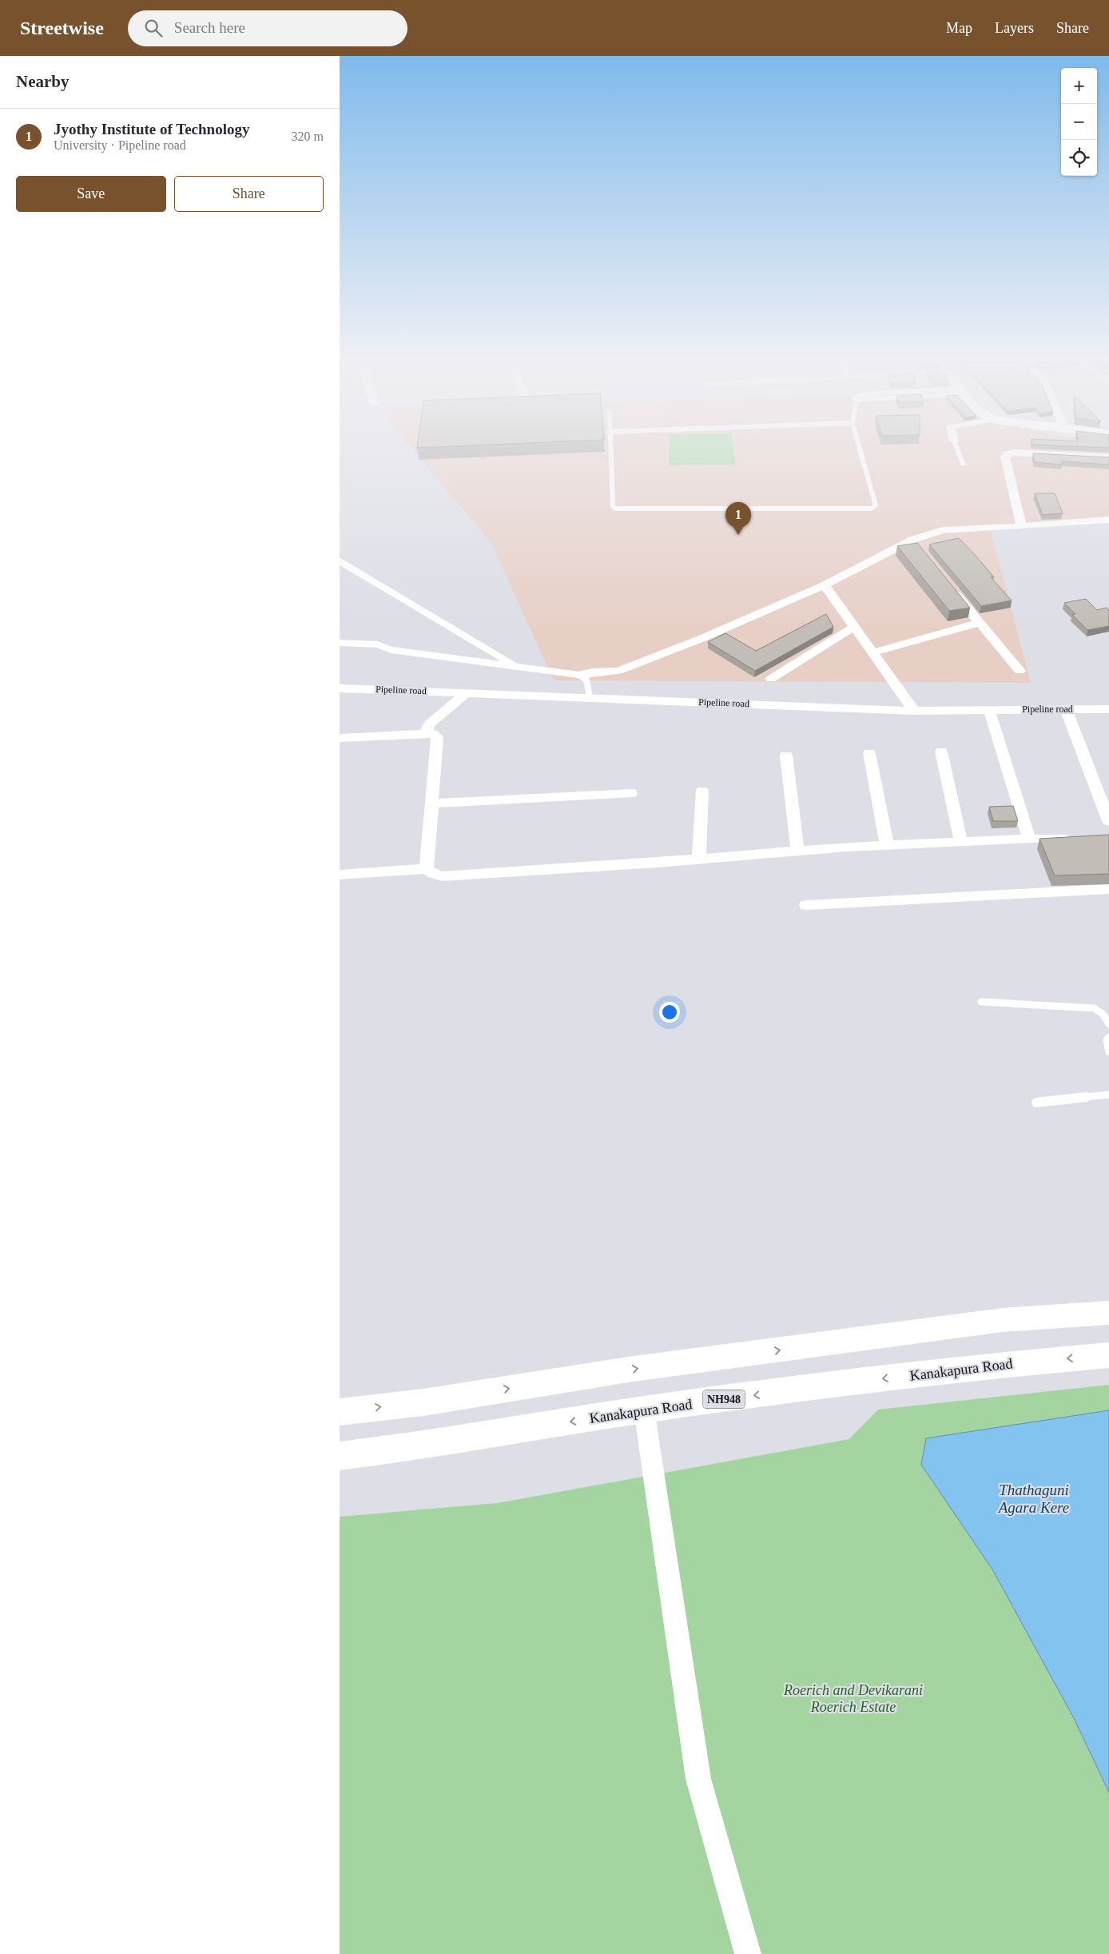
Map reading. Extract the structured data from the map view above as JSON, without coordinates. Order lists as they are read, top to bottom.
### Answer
{
  "streets": {
    "main road": ["Kanakapura Road", "NH948"],
    "street": ["Pipeline road"]
  },
  "water": ["Thathaguni Agara Kere"],
  "parks": ["Roerich and Devikarani Roerich Estate"],
  "page": {
    "header": "Streetwise",
    "search": "Search here",
    "nav": ["Map", "Layers", "Share"],
    "heading": "Nearby",
    "map_buttons": ["+", "−"],
    "list": [
      {
        "mark": "1",
        "name": "Jyothy Institute of Technology",
        "note": "University · Pipeline road",
        "value": "320 m"
      }
    ],
    "buttons": ["Save", "Share"],
    "pins": "1"
  }
}
